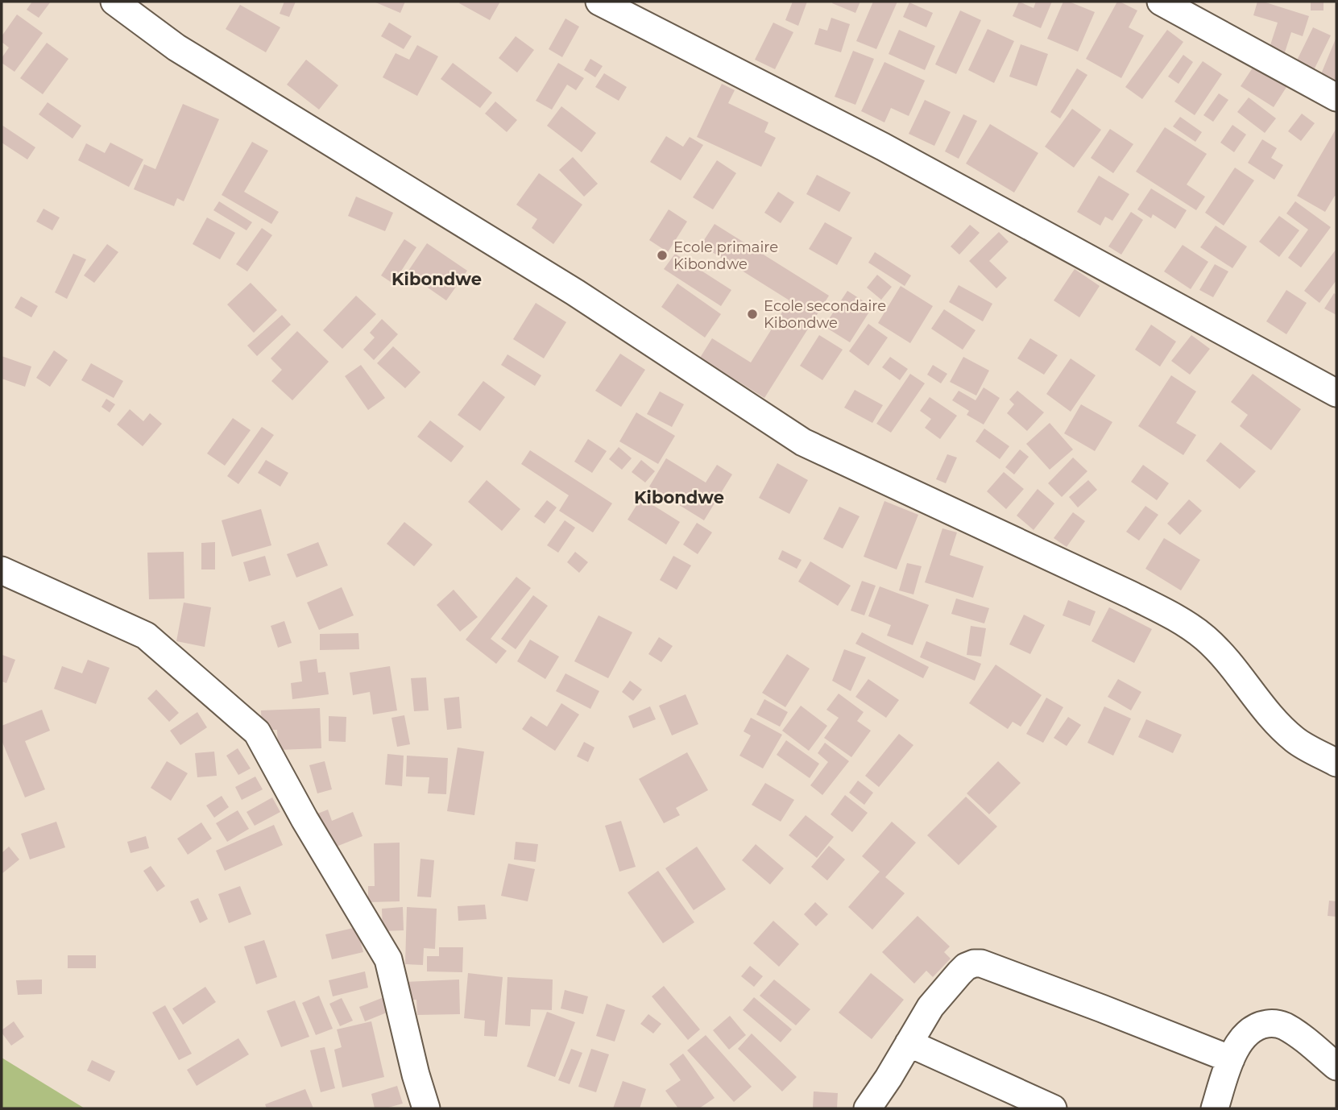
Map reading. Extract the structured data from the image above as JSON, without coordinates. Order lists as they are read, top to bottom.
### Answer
{
  "districts": ["Kibondwe", "Kibondwe"],
  "places": ["Ecole primaire Kibondwe", "Ecole secondaire Kibondwe"]
}
